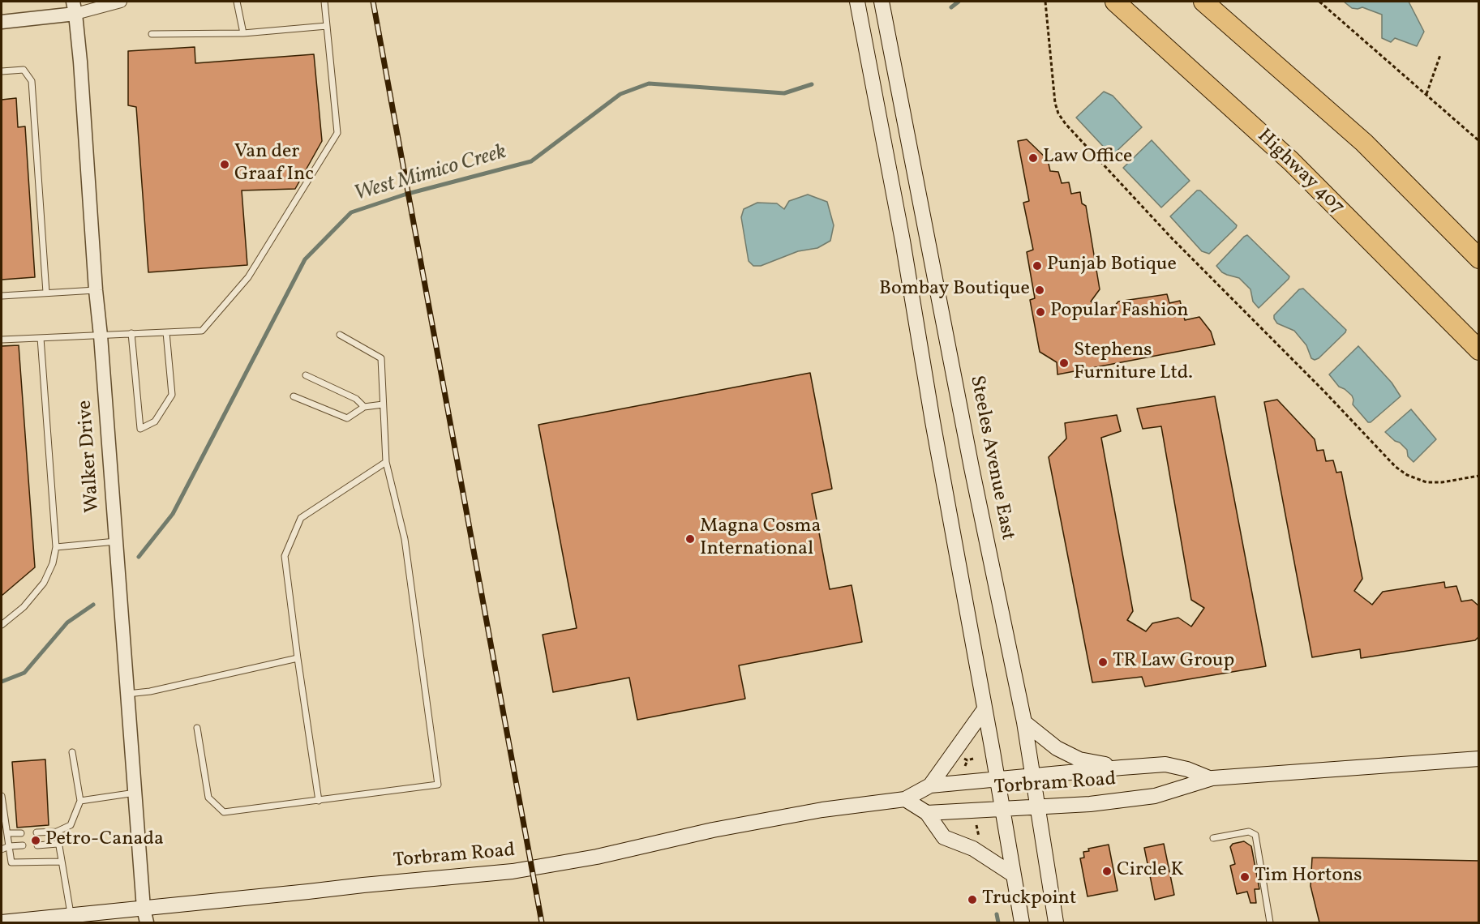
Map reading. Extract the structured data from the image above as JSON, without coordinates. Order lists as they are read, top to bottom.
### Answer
{
  "streets": {
    "highway": ["Highway 407"],
    "main road": ["Steeles Avenue East", "Torbram Road"],
    "street": ["Walker Drive"]
  },
  "crossings": [
    ["Walker Drive", "Torbram Road"],
    ["Steeles Avenue East", "Torbram Road"]
  ],
  "water": ["West Mimico Creek"],
  "places": [
    "Law Office",
    "Van der Graaf Inc",
    "Punjab Botique",
    "Bombay Boutique",
    "Popular Fashion",
    "Stephens Furniture Ltd.",
    "Magna Cosma International",
    "TR Law Group",
    "Petro-Canada",
    "Circle K",
    "Tim Hortons",
    "Truckpoint"
  ]
}
